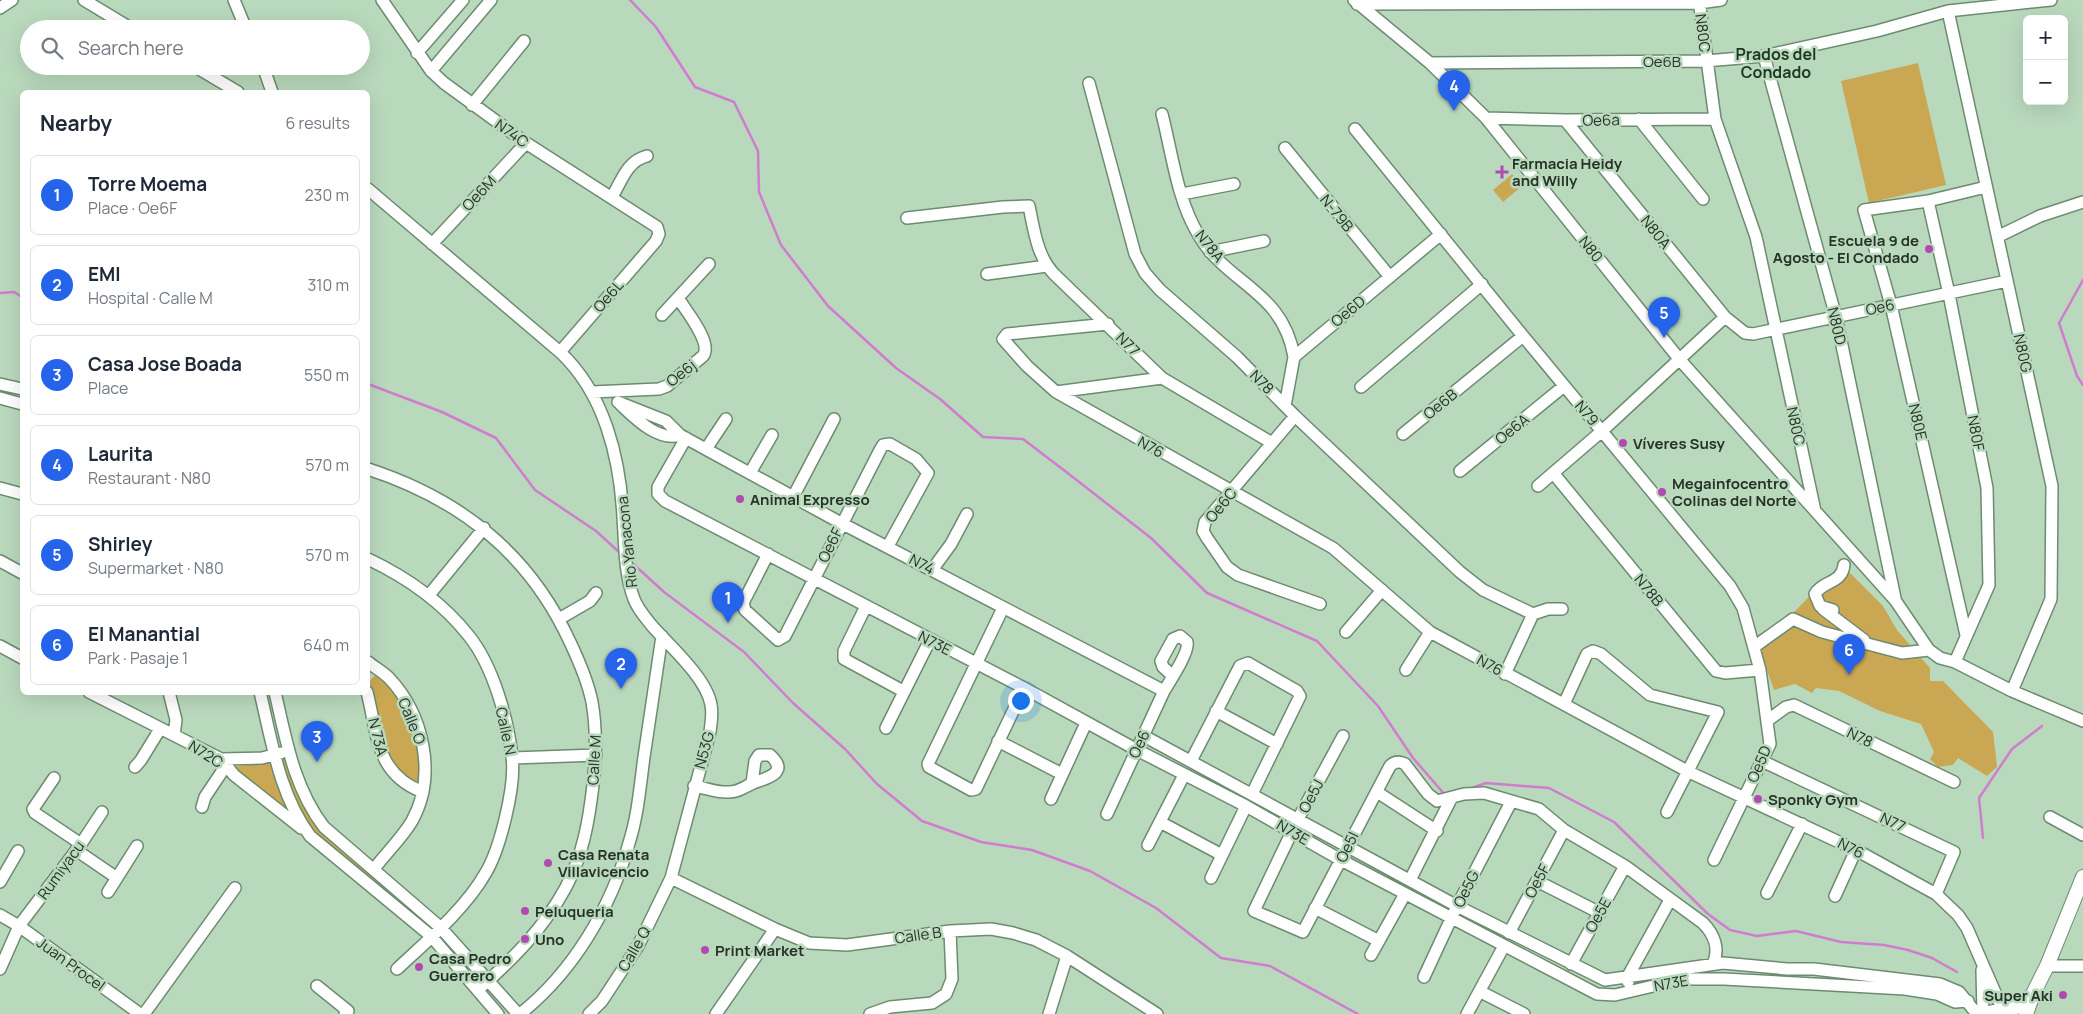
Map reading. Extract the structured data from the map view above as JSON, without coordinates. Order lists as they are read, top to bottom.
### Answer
{
  "streets": {
    "street": [
      "N80C",
      "Oe6B",
      "Oe6a",
      "N74C",
      "Oe6M",
      "N-79B",
      "N80A",
      "N78A",
      "N80",
      "Oe6L",
      "Oe6",
      "Oe6D",
      "N80D",
      "N77",
      "N80G",
      "Oe6j",
      "N78",
      "N79",
      "N80E",
      "Oe6A",
      "N80F",
      "N76",
      "Oe6C",
      "Rio Yanacona",
      "Oe6F",
      "N74",
      "N78B",
      "N73E",
      "Calle O",
      "Calle N",
      "N 73A",
      "N53G",
      "N72C",
      "Calle M",
      "Oe5D",
      "Oe5J",
      "Oe5I",
      "Rumiyacu",
      "Oe5F",
      "Oe5G",
      "Oe5E",
      "Calle B",
      "Calle Q",
      "Juan Procel"
    ]
  },
  "crossings": [
    ["N80C", "Oe6B"],
    ["N80C", "Oe6a"],
    ["N80C", "N80"],
    ["N80C", "Oe6"],
    ["Oe6B", "N80"],
    ["Oe6B", "N80D"],
    ["Oe6B", "N80G"],
    ["Oe6B", "N79"],
    ["Oe6a", "N80A"],
    ["Oe6a", "N80"],
    ["N74C", "Oe6M"],
    ["N74C", "Oe6L"],
    ["Oe6M", "Rio Yanacona"],
    ["N-79B", "Oe6D"],
    ["N80A", "Oe6"],
    ["N78A", "Oe6D"],
    ["Oe6L", "Rio Yanacona"],
    ["Oe6", "N80D"],
    ["Oe6", "N80G"],
    ["Oe6", "N80E"],
    ["Oe6", "N80F"],
    ["Oe6", "N74"],
    ["Oe6", "N73E"],
    ["Oe6D", "N79"],
    ["N77", "N76"],
    ["N77", "Oe6C"],
    ["N77", "Oe5D"],
    ["Oe6j", "Rio Yanacona"],
    ["N78", "N79"],
    ["N78", "Oe6C"],
    ["N78", "Oe5D"],
    ["N79", "Oe6A"],
    ["N79", "N78B"],
    ["N79", "Oe5D"],
    ["N80E", "N80F"],
    ["N76", "Oe6C"],
    ["N76", "Oe5D"],
    ["Rio Yanacona", "N53G"],
    ["Oe6F", "N74"],
    ["Oe6F", "N73E"],
    ["N74", "N73E"],
    ["N73E", "Oe5J"],
    ["N73E", "Oe5I"],
    ["N73E", "Oe5F"],
    ["N73E", "Oe5G"],
    ["N73E", "Oe5E"],
    ["Calle O", "N 73A"],
    ["Calle N", "N72C"],
    ["N53G", "Calle B"],
    ["N53G", "Calle Q"],
    ["N72C", "Calle M"],
    ["Oe5J", "Oe5I"],
    ["Rumiyacu", "Juan Procel"],
    ["Calle B", "Calle Q"]
  ],
  "districts": ["Prados del Condado"],
  "places": {
    "health": ["Farmacia Heidy and Willy"],
    "other": [
      "Escuela 9 de Agosto - El Condado",
      "Víveres Susy",
      "Megainfocentro Colinas del Norte",
      "Animal Expresso",
      "Sponky Gym",
      "Casa Renata Villavicencio",
      "Peluqueria",
      "Uno",
      "Print Market",
      "Casa Pedro Guerrero",
      "Super Aki"
    ]
  },
  "page": {
    "map_buttons": ["+", "−"],
    "search": "Search here",
    "pins": [
      "4",
      "5",
      "1",
      "6",
      "2",
      "3"
    ],
    "heading": ["Nearby", "6 results"],
    "list": [
      {
        "mark": "1",
        "name": "Torre Moema",
        "note": "Place · Oe6F",
        "value": "230 m"
      },
      {
        "mark": "2",
        "name": "EMI",
        "note": "Hospital · Calle M",
        "value": "310 m"
      },
      {
        "mark": "3",
        "name": "Casa Jose Boada",
        "note": "Place",
        "value": "550 m"
      },
      {
        "mark": "4",
        "name": "Laurita",
        "note": "Restaurant · N80",
        "value": "570 m"
      },
      {
        "mark": "5",
        "name": "Shirley",
        "note": "Supermarket · N80",
        "value": "570 m"
      },
      {
        "mark": "6",
        "name": "El Manantial",
        "note": "Park · Pasaje 1",
        "value": "640 m"
      }
    ]
  }
}
